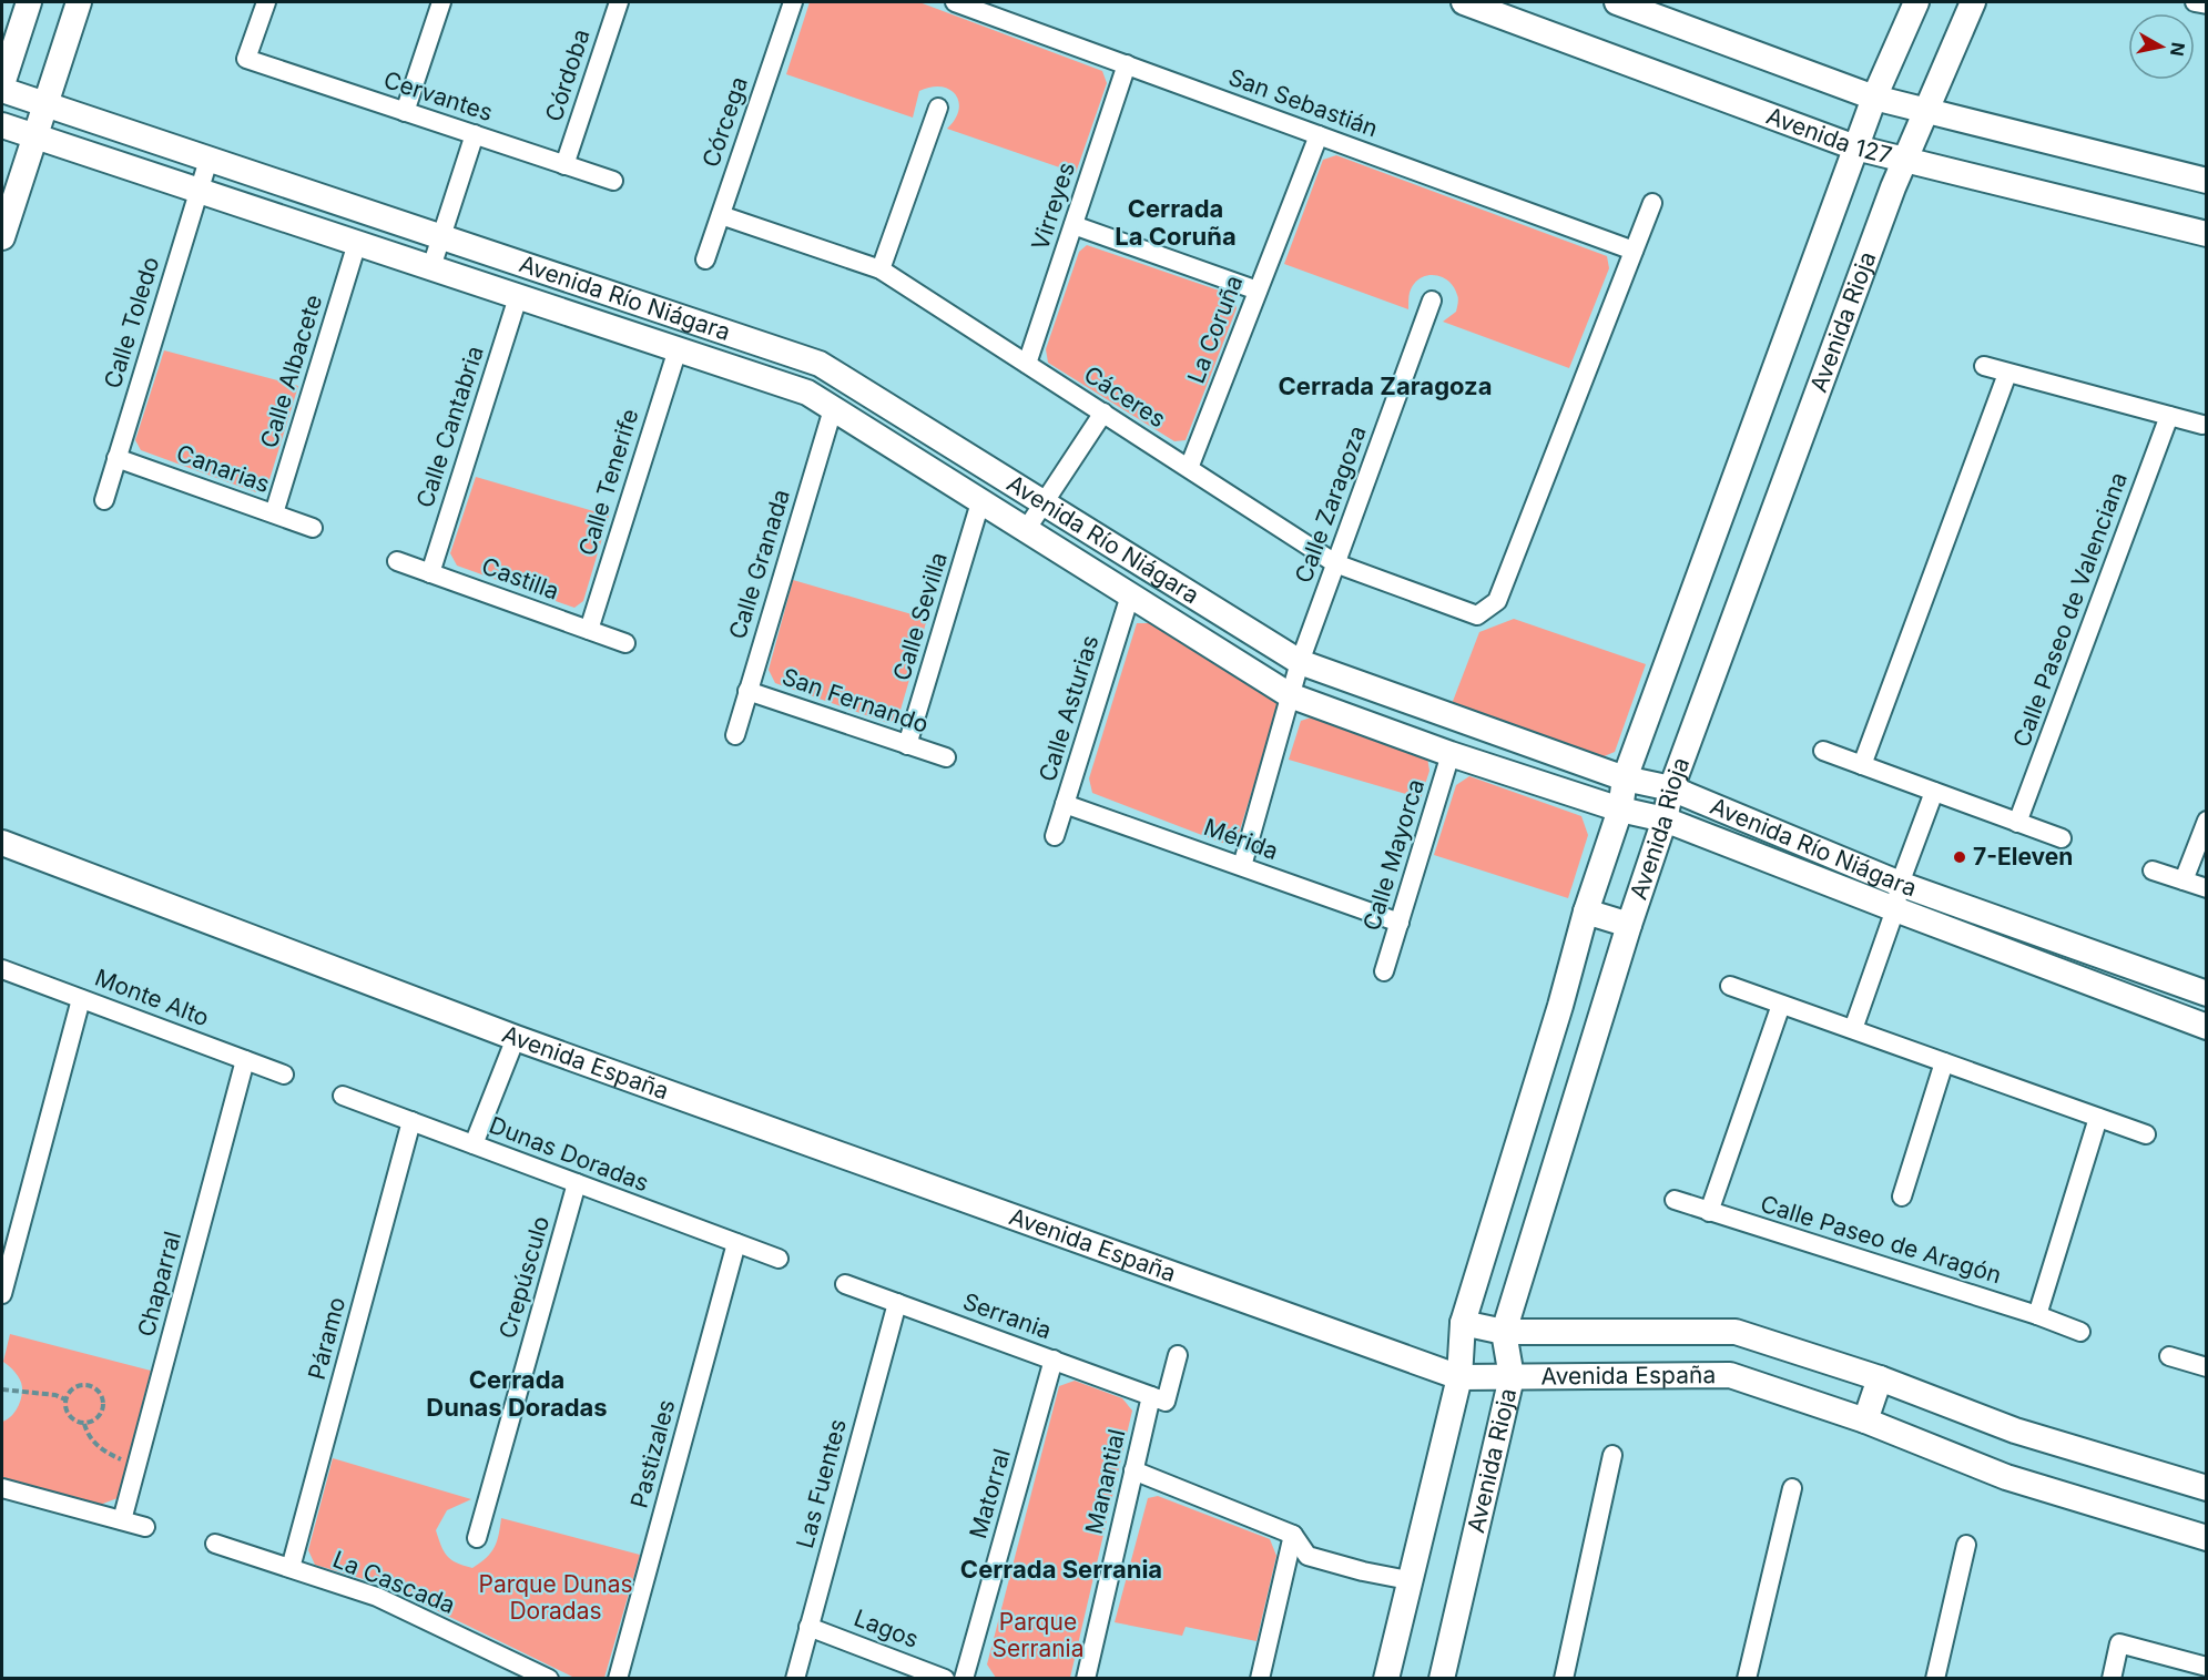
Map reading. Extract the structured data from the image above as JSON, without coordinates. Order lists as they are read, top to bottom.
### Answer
{
  "streets": {
    "main road": [
      "Avenida 127",
      "Avenida Río Niágara",
      "Avenida Rioja",
      "Avenida España"
    ],
    "street": [
      "Córdoba",
      "Cervantes",
      "San Sebastián",
      "Córcega",
      "Virreyes",
      "Calle Toledo",
      "La Coruña",
      "Calle Albacete",
      "Cáceres",
      "Calle Cantabria",
      "Canarias",
      "Calle Tenerife",
      "Calle Zaragoza",
      "Calle Granada",
      "Castilla",
      "Calle Paseo de Valenciana",
      "Calle Sevilla",
      "San Fernando",
      "Calle Asturias",
      "Mérida",
      "Calle Mayorca",
      "Monte Alto",
      "Dunas Doradas",
      "Calle Paseo de Aragón",
      "Crepúsculo",
      "Chaparral",
      "Serrania",
      "Páramo",
      "Pastizales",
      "Manantial",
      "Las Fuentes",
      "Matorral",
      "La Cascada",
      "Lagos"
    ]
  },
  "crossings": [
    ["Córdoba", "Cervantes"],
    ["San Sebastián", "Virreyes"],
    ["San Sebastián", "La Coruña"],
    ["San Sebastián", "Cáceres"],
    ["Córcega", "Cáceres"],
    ["Avenida 127", "Avenida Rioja"],
    ["Virreyes", "Cáceres"],
    ["Avenida Río Niágara", "Avenida Rioja"],
    ["Avenida Río Niágara", "Calle Toledo"],
    ["Avenida Río Niágara", "Calle Albacete"],
    ["Avenida Río Niágara", "Calle Cantabria"],
    ["Avenida Río Niágara", "Calle Tenerife"],
    ["Avenida Río Niágara", "Calle Zaragoza"],
    ["Avenida Río Niágara", "Calle Granada"],
    ["Avenida Río Niágara", "Calle Sevilla"],
    ["Avenida Río Niágara", "Calle Asturias"],
    ["Avenida Río Niágara", "Calle Mayorca"],
    ["Avenida Rioja", "Avenida España"],
    ["Calle Toledo", "Canarias"],
    ["La Coruña", "Cáceres"],
    ["Calle Albacete", "Canarias"],
    ["Cáceres", "Calle Zaragoza"],
    ["Calle Cantabria", "Castilla"],
    ["Calle Tenerife", "Castilla"],
    ["Calle Zaragoza", "Mérida"],
    ["Calle Granada", "San Fernando"],
    ["Calle Sevilla", "San Fernando"],
    ["Calle Asturias", "Mérida"],
    ["Mérida", "Calle Mayorca"],
    ["Monte Alto", "Chaparral"],
    ["Dunas Doradas", "Crepúsculo"],
    ["Dunas Doradas", "Páramo"],
    ["Dunas Doradas", "Pastizales"],
    ["Serrania", "Manantial"],
    ["Serrania", "Las Fuentes"],
    ["Serrania", "Matorral"],
    ["Páramo", "La Cascada"],
    ["Las Fuentes", "Lagos"]
  ],
  "districts": [
    "Cerrada La Coruña",
    "Cerrada Zaragoza",
    "Cerrada Dunas Doradas",
    "Cerrada Serrania"
  ],
  "parks": ["Parque Dunas Doradas", "Parque Serrania"],
  "places": ["7-Eleven"],
  "north": "right"
}
